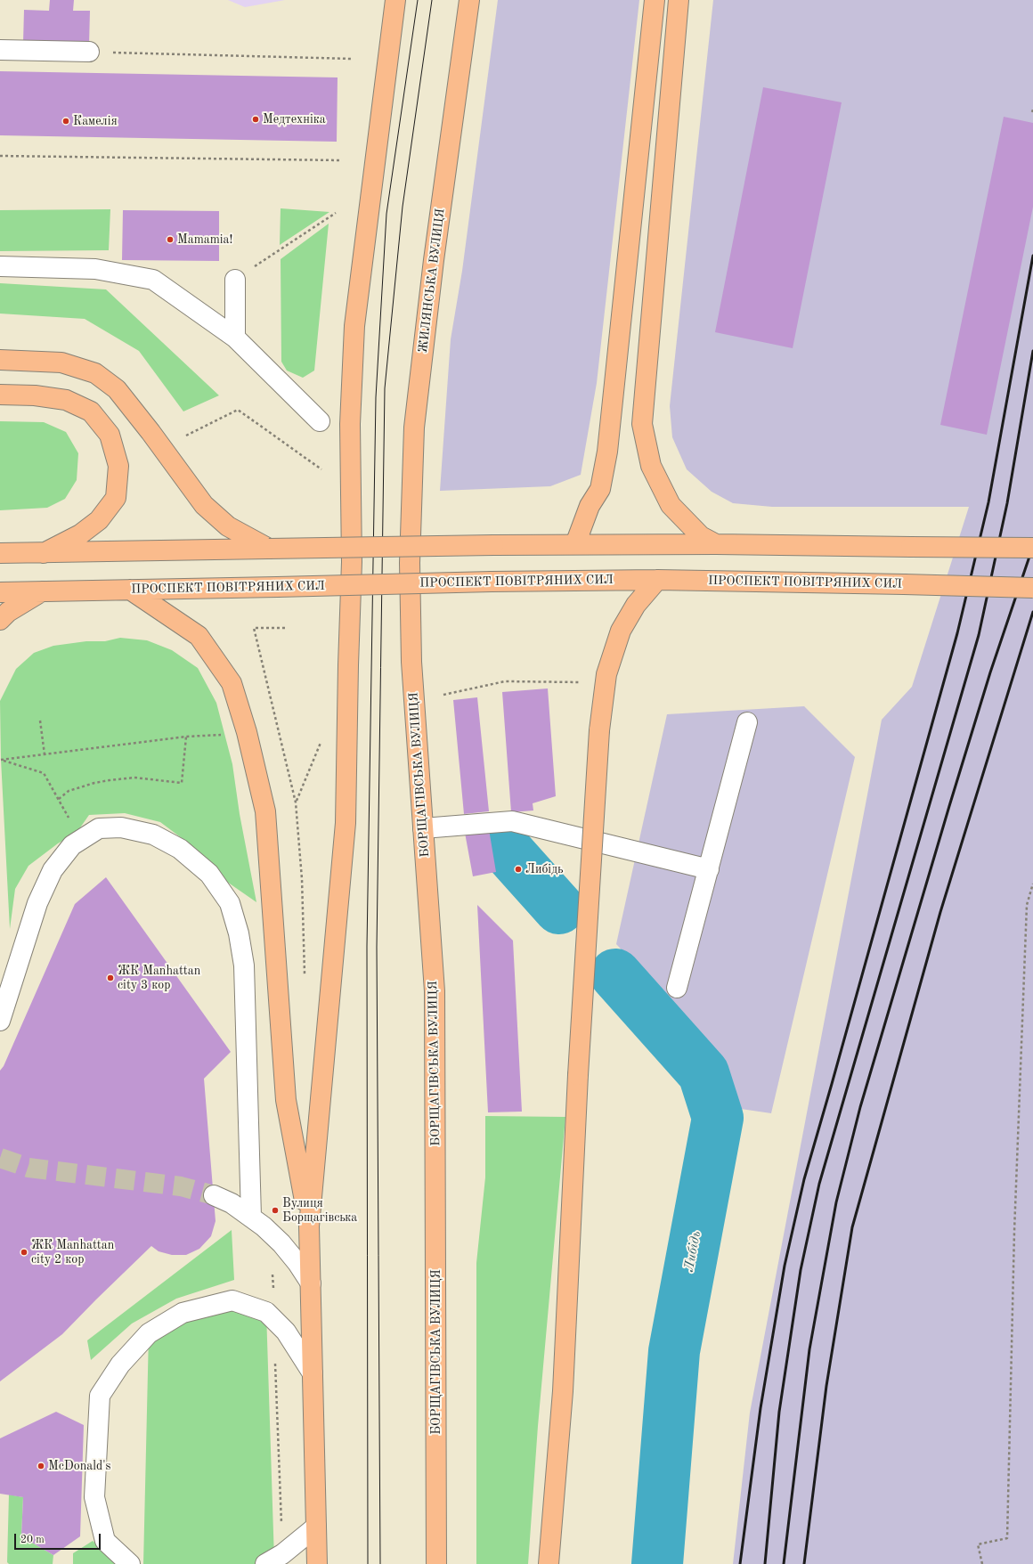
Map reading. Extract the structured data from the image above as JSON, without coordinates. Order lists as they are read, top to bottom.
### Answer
{
  "streets": {
    "main road": ["ЖИЛЯНСЬКА ВУЛИЦЯ", "ПРОСПЕКТ ПОВІТРЯНИХ СИЛ", "БОРЩАГІВСЬКА ВУЛИЦЯ"]
  },
  "crossings": [
    ["ЖИЛЯНСЬКА ВУЛИЦЯ", "БОРЩАГІВСЬКА ВУЛИЦЯ"]
  ],
  "water": ["Либідь"],
  "places": [
    "Медтехніка",
    "Камелія",
    "Mamamia!",
    "Либідь",
    "ЖК Manhattan city 3 кор",
    "Вулиця Борщагівська",
    "ЖК Manhattan city 2 кор",
    "McDonald's"
  ],
  "scale_bar": "20 m"
}
